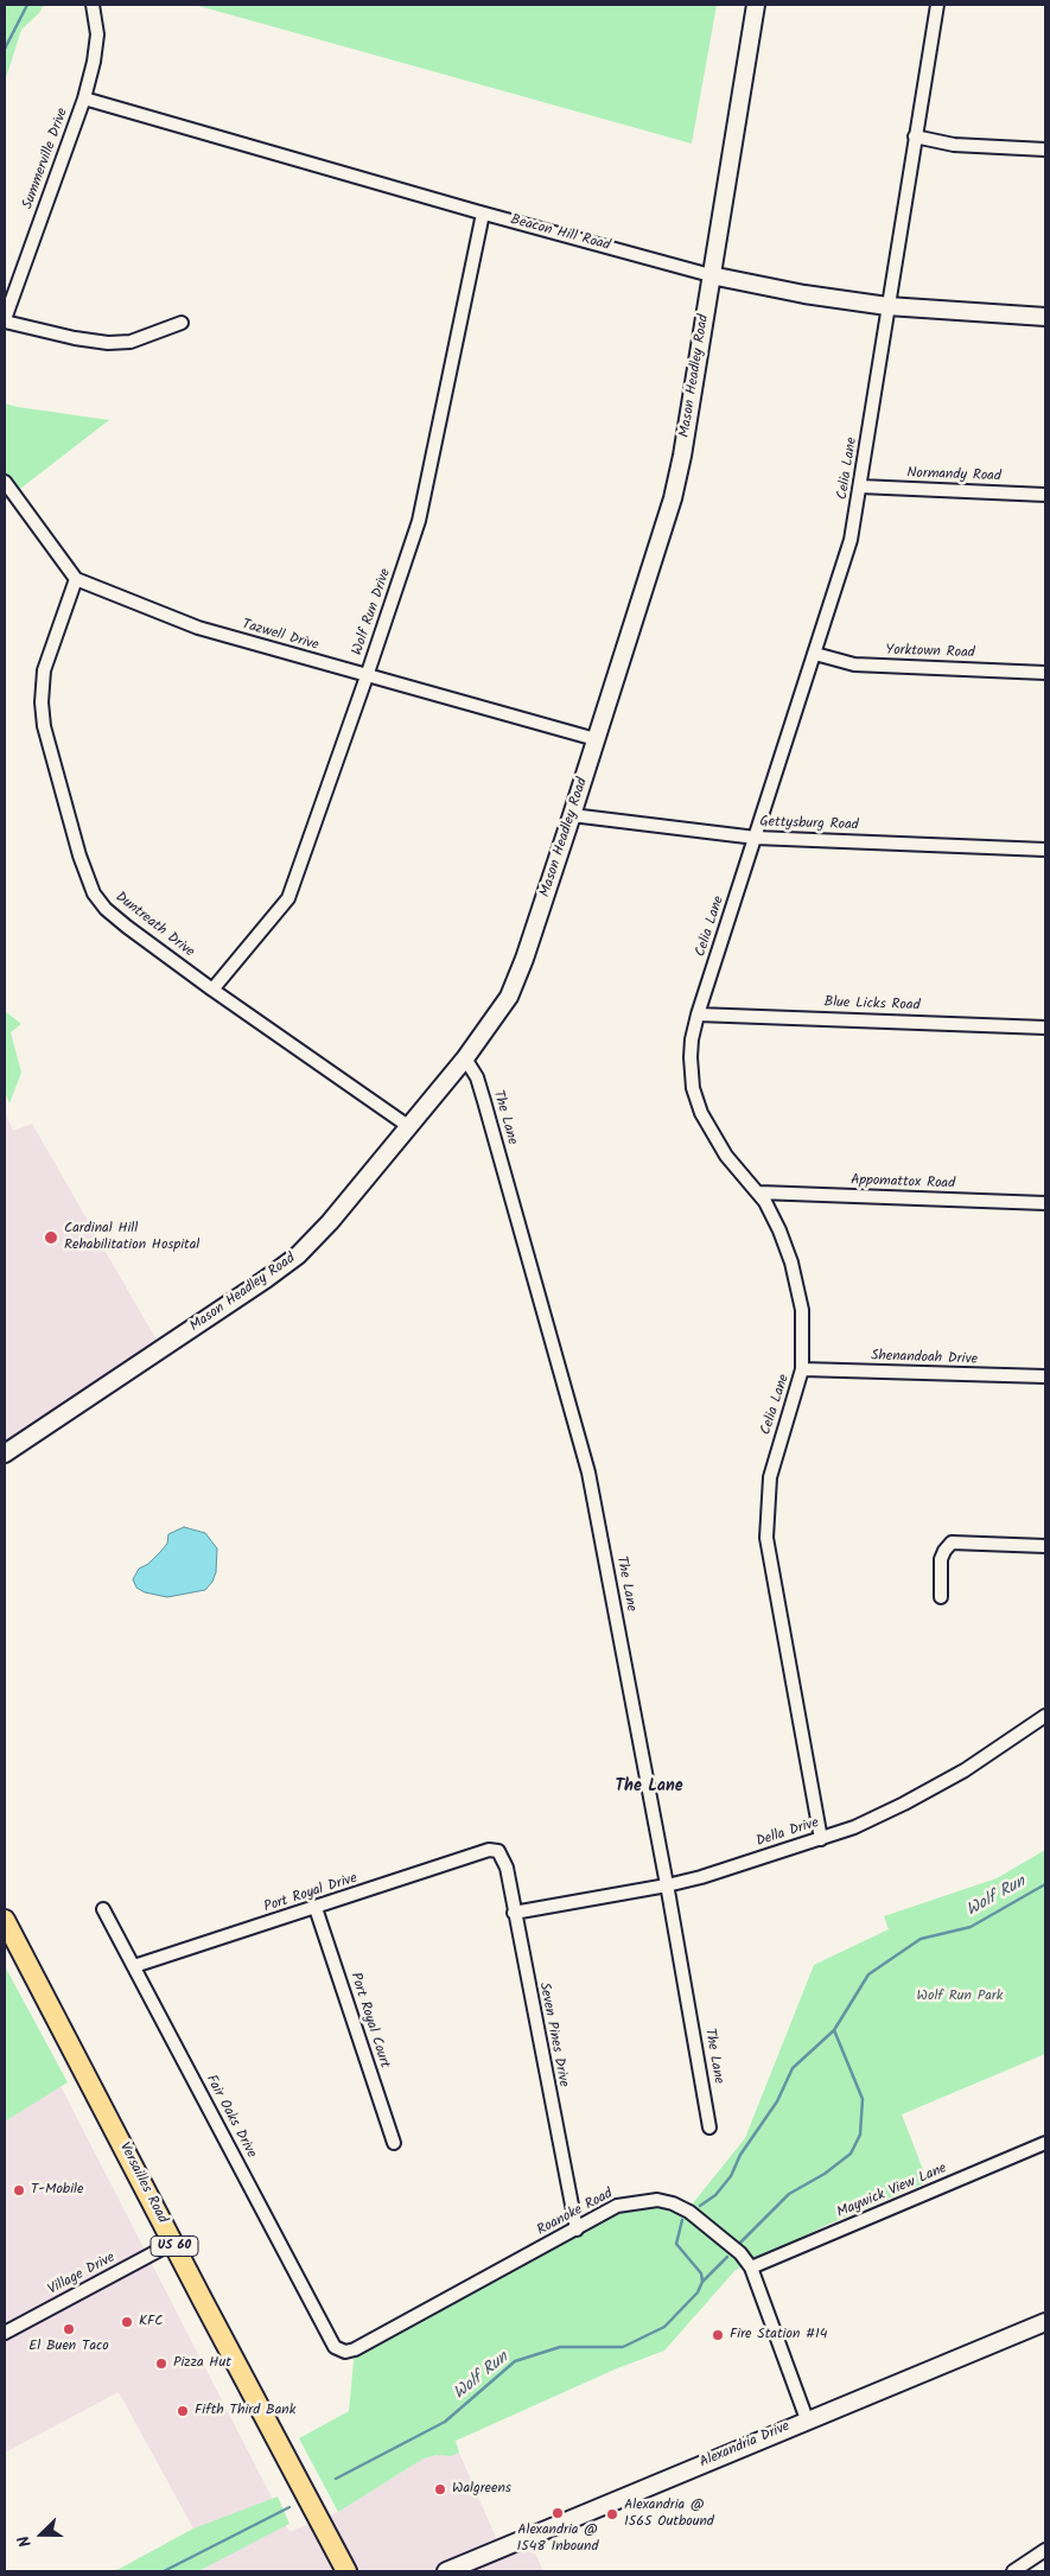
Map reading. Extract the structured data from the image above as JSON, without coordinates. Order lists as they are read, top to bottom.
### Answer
{
  "streets": {
    "main road": [
      "Beacon Hill Road",
      "Mason Headley Road",
      "Versailles Road",
      "US 60",
      "Alexandria Drive"
    ],
    "street": [
      "Summerville Drive",
      "Celia Lane",
      "Normandy Road",
      "Wolf Run Drive",
      "Tazwell Drive",
      "Yorktown Road",
      "Gettysburg Road",
      "Duntreath Drive",
      "Blue Licks Road",
      "The Lane",
      "Appomattox Road",
      "Shenandoah Drive",
      "Della Drive",
      "Port Royal Drive",
      "Port Royal Court",
      "Seven Pines Drive",
      "Fair Oaks Drive",
      "Maywick View Lane",
      "Roanoke Road",
      "Village Drive"
    ]
  },
  "crossings": [
    ["Summerville Drive", "Beacon Hill Road"],
    ["Beacon Hill Road", "Mason Headley Road"],
    ["Beacon Hill Road", "Celia Lane"],
    ["Beacon Hill Road", "Wolf Run Drive"],
    ["Mason Headley Road", "Tazwell Drive"],
    ["Mason Headley Road", "Gettysburg Road"],
    ["Mason Headley Road", "Duntreath Drive"],
    ["Mason Headley Road", "The Lane"],
    ["Celia Lane", "Normandy Road"],
    ["Celia Lane", "Yorktown Road"],
    ["Celia Lane", "Gettysburg Road"],
    ["Celia Lane", "Blue Licks Road"],
    ["Celia Lane", "Appomattox Road"],
    ["Celia Lane", "Shenandoah Drive"],
    ["Celia Lane", "Della Drive"],
    ["Wolf Run Drive", "Tazwell Drive"],
    ["Wolf Run Drive", "Duntreath Drive"],
    ["Tazwell Drive", "Duntreath Drive"],
    ["The Lane", "Della Drive"],
    ["Della Drive", "Seven Pines Drive"],
    ["Port Royal Drive", "Port Royal Court"],
    ["Port Royal Drive", "Seven Pines Drive"],
    ["Port Royal Drive", "Fair Oaks Drive"],
    ["Seven Pines Drive", "Roanoke Road"],
    ["Fair Oaks Drive", "Roanoke Road"],
    ["Versailles Road", "Village Drive"],
    ["Maywick View Lane", "Roanoke Road"],
    ["Roanoke Road", "Alexandria Drive"]
  ],
  "districts": ["The Lane"],
  "water": ["Wolf Run"],
  "parks": ["Wolf Run Park"],
  "places": [
    "Cardinal Hill Rehabilitation Hospital",
    "T-Mobile",
    "KFC",
    "El Buen Taco",
    "Fire Station #14",
    "Pizza Hut",
    "Fifth Third Bank",
    "Walgreens",
    "Alexandria @ 1548 Inbound",
    "Alexandria @ 1565 Outbound"
  ],
  "north": "left"
}
